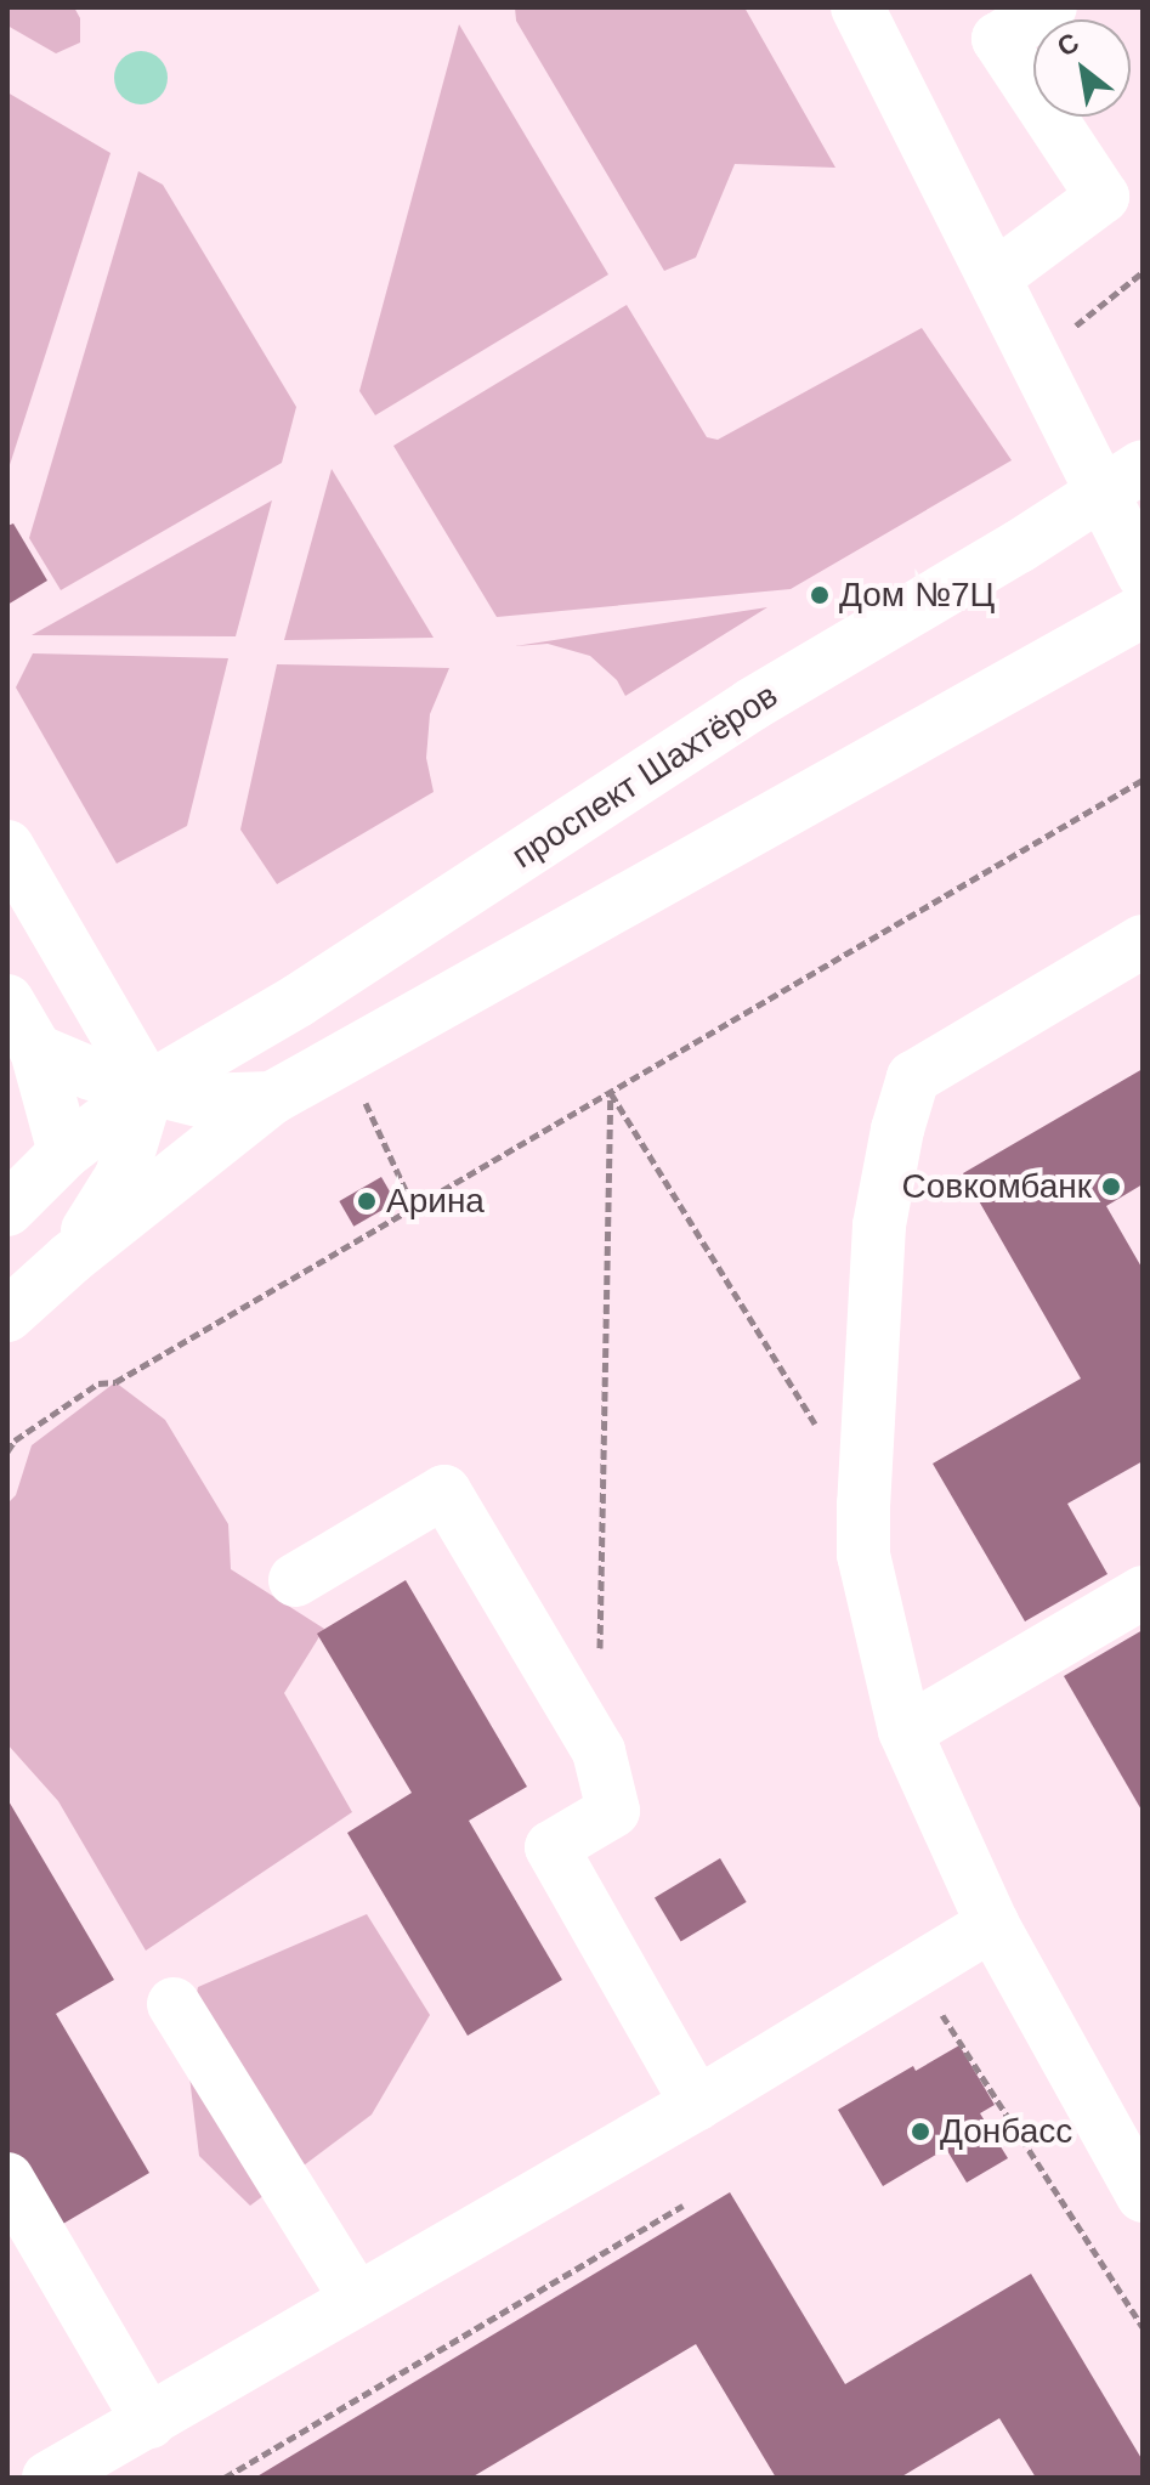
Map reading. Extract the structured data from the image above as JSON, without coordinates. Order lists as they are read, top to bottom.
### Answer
{
  "streets": {
    "street": ["проспект Шахтёров"]
  },
  "places": [
    "Дом №7Ц",
    "Совкомбанк",
    "Арина",
    "Донбасс"
  ],
  "north": "top left"
}
